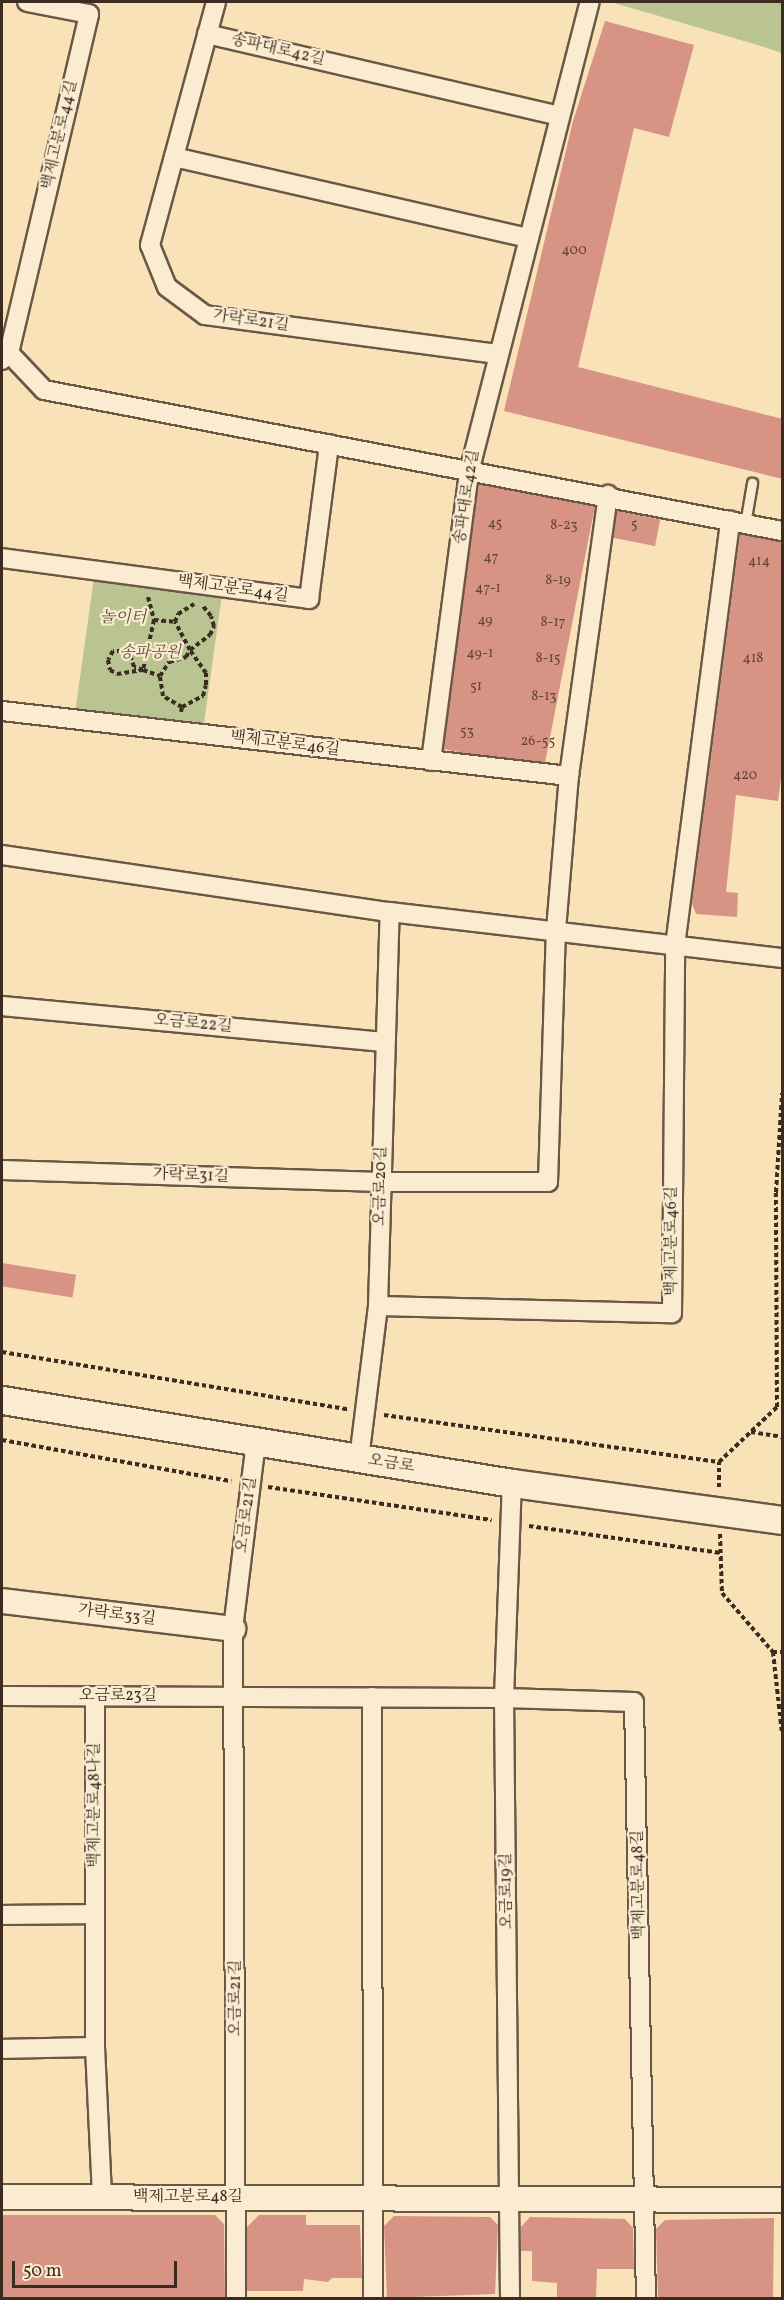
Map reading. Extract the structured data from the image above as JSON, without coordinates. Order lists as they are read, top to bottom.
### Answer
{
  "streets": {
    "main road": ["오금로"],
    "street": [
      "송파대로42길",
      "백제고분로44길",
      "가락로21길",
      "백제고분로46길",
      "오금로22길",
      "가락로31길",
      "오금로20길",
      "오금로21길",
      "가락로33길",
      "오금로23길",
      "백제고분로48나길",
      "백제고분로48길",
      "오금로19길"
    ]
  },
  "crossings": [
    ["송파대로42길", "백제고분로44길"],
    ["송파대로42길", "가락로21길"],
    ["송파대로42길", "백제고분로46길"],
    ["백제고분로44길", "백제고분로46길"],
    ["백제고분로46길", "오금로20길"],
    ["오금로22길", "오금로20길"],
    ["가락로31길", "오금로20길"],
    ["오금로20길", "오금로"],
    ["오금로", "오금로21길"],
    ["오금로", "오금로19길"],
    ["오금로21길", "가락로33길"],
    ["오금로21길", "오금로23길"],
    ["오금로21길", "백제고분로48길"],
    ["오금로23길", "백제고분로48나길"],
    ["백제고분로48나길", "백제고분로48길"],
    ["백제고분로48길", "오금로19길"]
  ],
  "parks": ["놀이터", "송파공원"],
  "house_numbers": [
    "400",
    "45",
    "5",
    "8-23",
    "47",
    "414",
    "8-19",
    "47-1",
    "49",
    "8-17",
    "49-1",
    "8-15",
    "418",
    "51",
    "8-13",
    "53",
    "26-55",
    "420"
  ],
  "scale_bar": "50 m"
}
